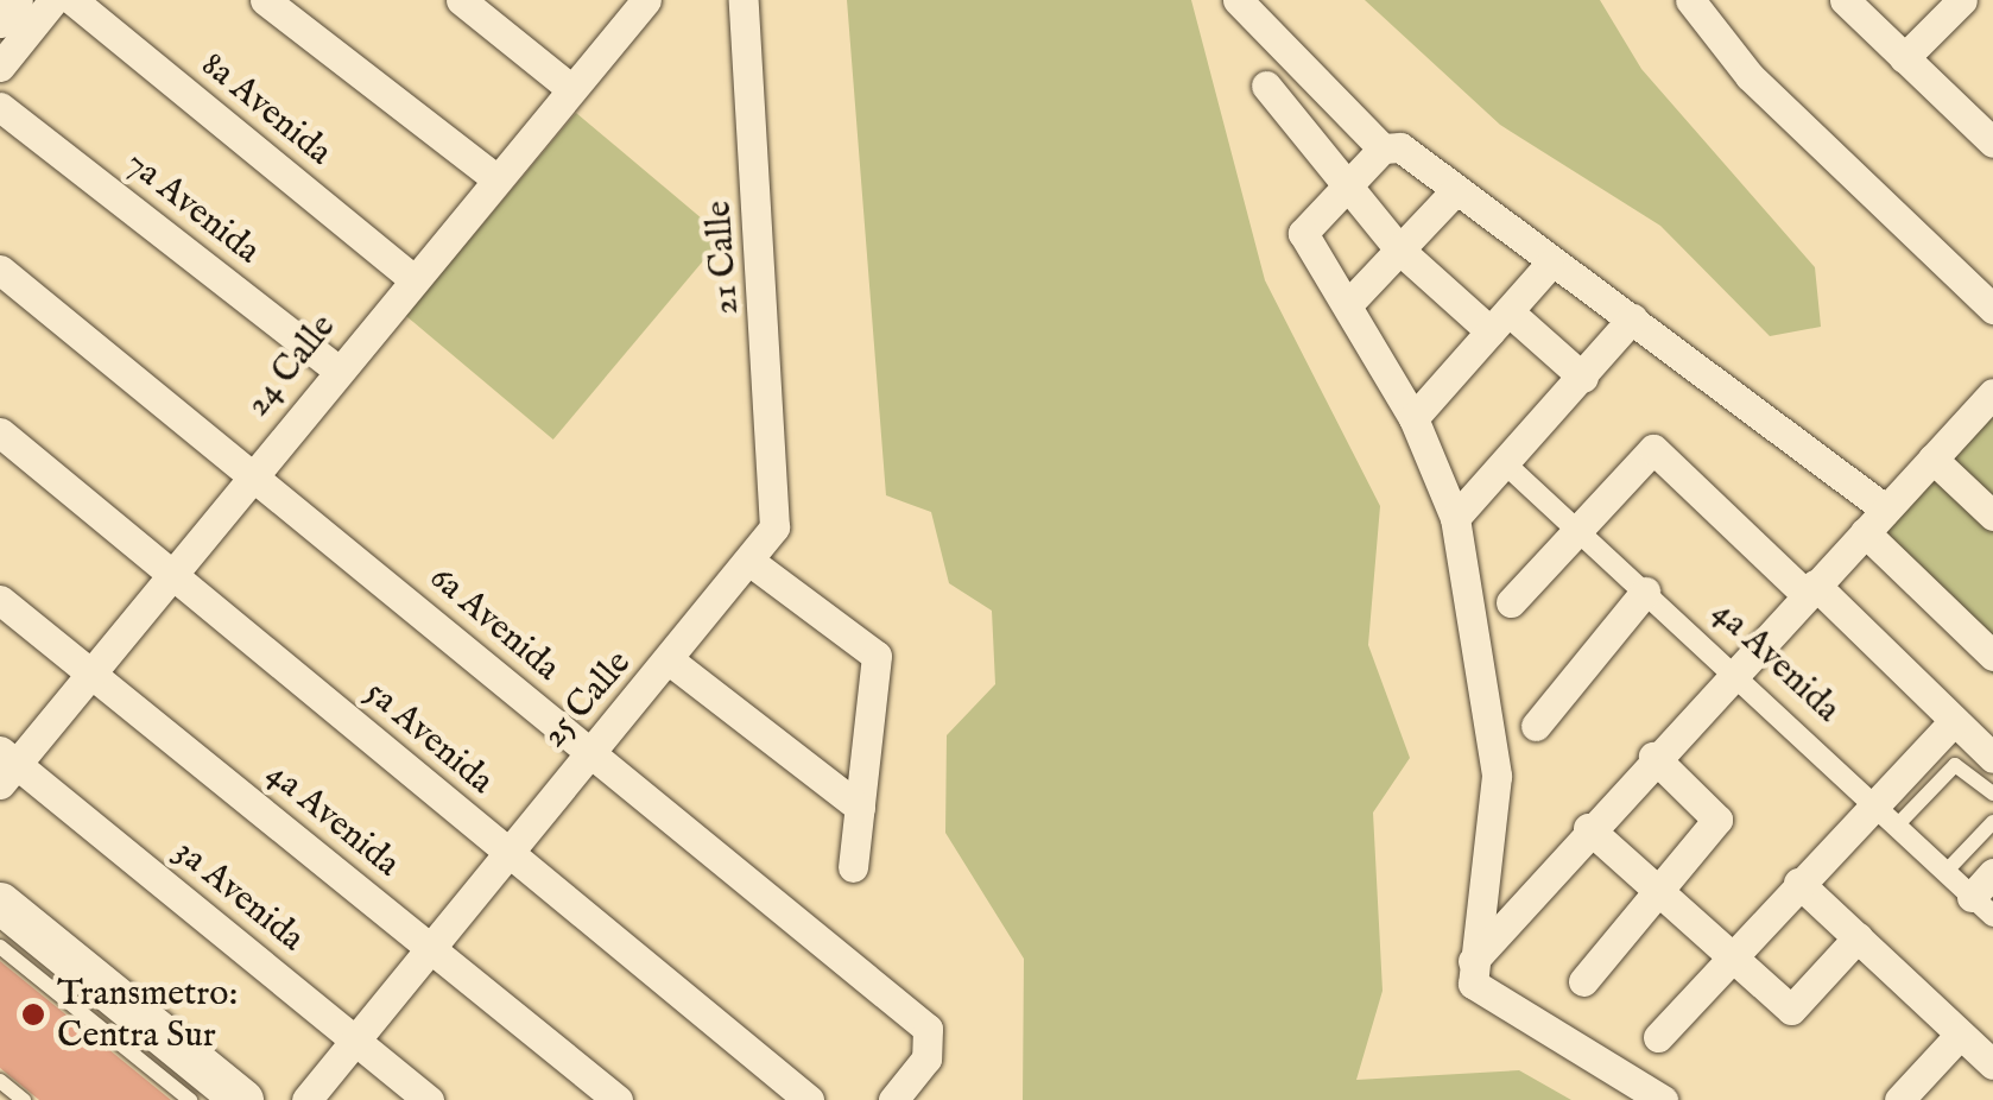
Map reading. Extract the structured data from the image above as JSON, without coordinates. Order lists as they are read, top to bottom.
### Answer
{
  "streets": {
    "street": [
      "8a Avenida",
      "7a Avenida",
      "21 Calle",
      "24 Calle",
      "6a Avenida",
      "4a Avenida",
      "25 Calle",
      "5a Avenida",
      "3a Avenida"
    ]
  },
  "crossings": [
    ["8a Avenida", "24 Calle"],
    ["7a Avenida", "24 Calle"],
    ["21 Calle", "25 Calle"],
    ["24 Calle", "6a Avenida"],
    ["24 Calle", "4a Avenida"],
    ["24 Calle", "5a Avenida"],
    ["24 Calle", "3a Avenida"],
    ["6a Avenida", "25 Calle"],
    ["4a Avenida", "25 Calle"],
    ["25 Calle", "5a Avenida"],
    ["25 Calle", "3a Avenida"]
  ],
  "places": ["Transmetro: Centra Sur"]
}
